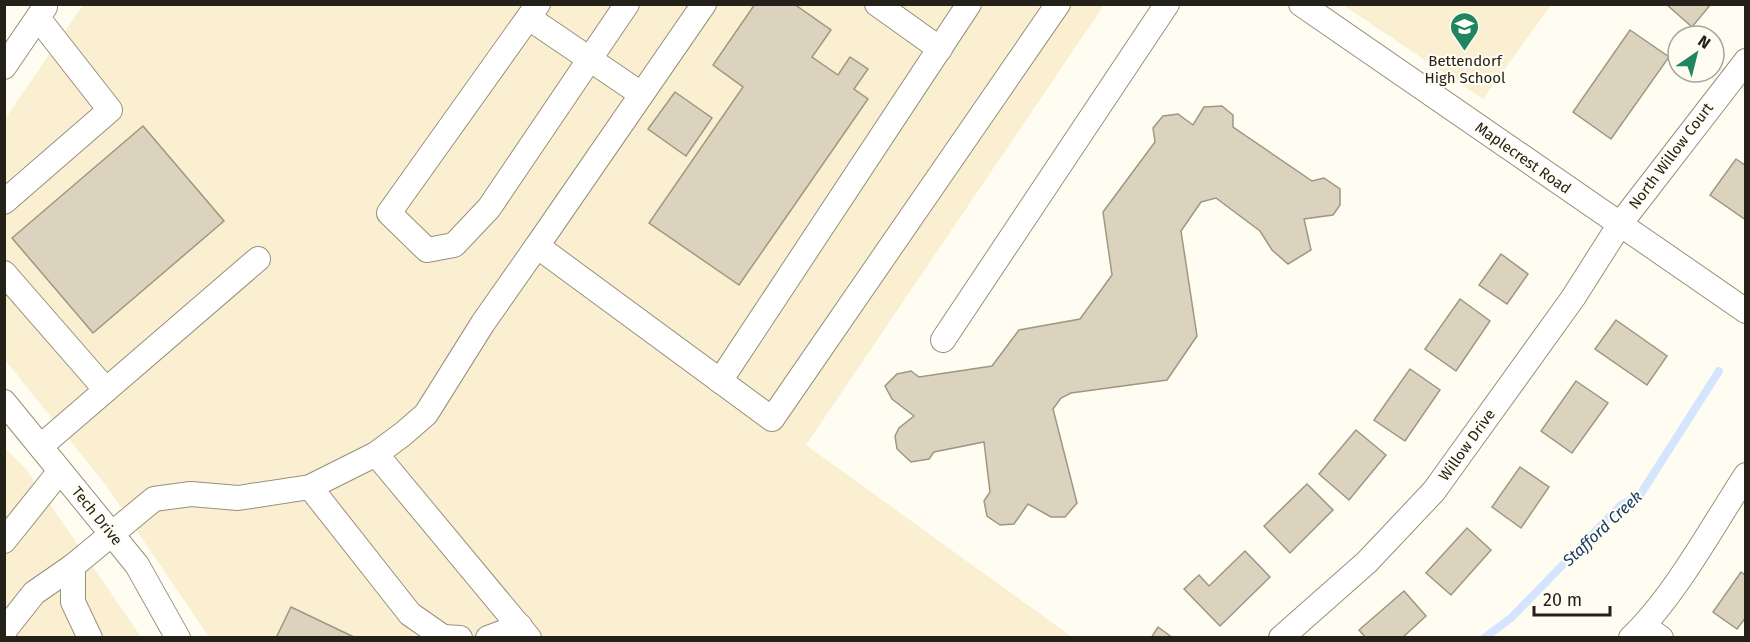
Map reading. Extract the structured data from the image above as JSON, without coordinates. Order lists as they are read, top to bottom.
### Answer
{
  "streets": {
    "street": [
      "North Willow Court",
      "Maplecrest Road",
      "Willow Drive",
      "Tech Drive"
    ]
  },
  "crossings": [
    ["North Willow Court", "Maplecrest Road"],
    ["North Willow Court", "Willow Drive"],
    ["Maplecrest Road", "Willow Drive"]
  ],
  "water": ["Stafford Creek"],
  "places": {
    "school or university": ["Bettendorf High School"]
  },
  "scale_bar": "20 m",
  "north": "top right"
}
